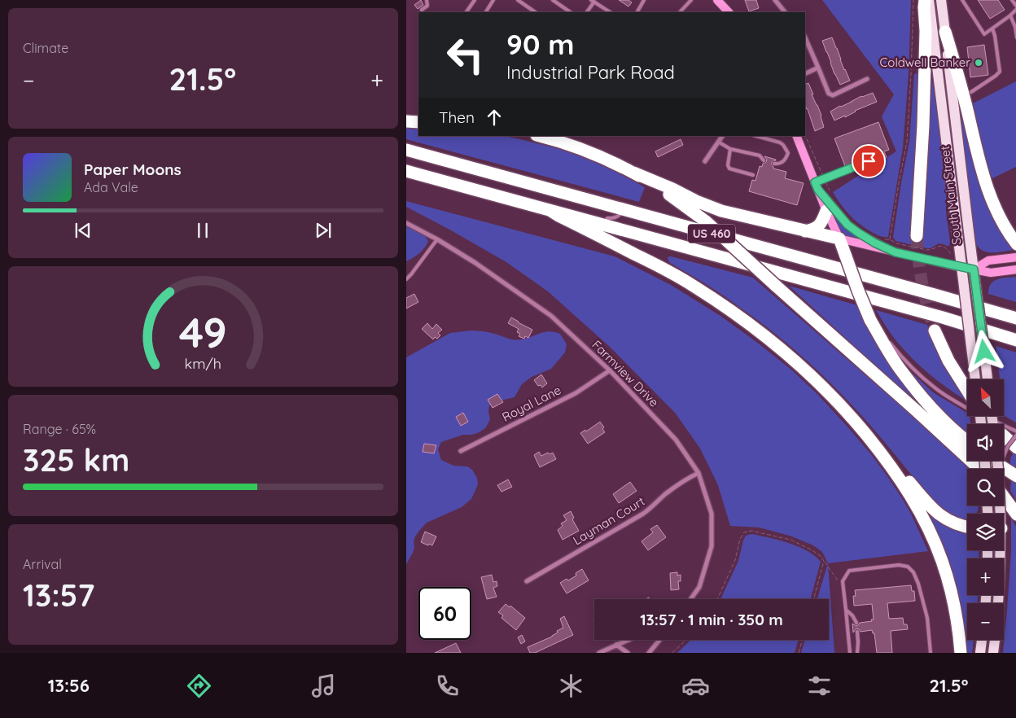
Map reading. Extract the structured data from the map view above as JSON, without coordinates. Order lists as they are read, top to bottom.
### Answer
{
  "streets": {
    "highway": ["US 460"],
    "main road": ["South Main Street"],
    "street": ["Farmview Drive", "Royal Lane", "Layman Court"]
  },
  "crossings": [
    ["Farmview Drive", "Royal Lane"],
    ["Farmview Drive", "Layman Court"]
  ],
  "places": ["Coldwell Banker"],
  "north": "top left",
  "page": {
    "tile": [
      "Climate",
      ["Range · 65%", "325 km"],
      ["Arrival", "13:57"]
    ],
    "turn": ["90 m", "Industrial Park Road"],
    "heat": ["−", "21.5°", "+"],
    "then": "Then",
    "song": ["Paper Moons", "Ada Vale"],
    "map_buttons": ["+", "−"],
    "limit": "60",
    "trip": "13:57 · 1 min · 350 m",
    "tabs": ["13:56", "21.5°"],
    "gauge": ["49", "km/h"]
  }
}
